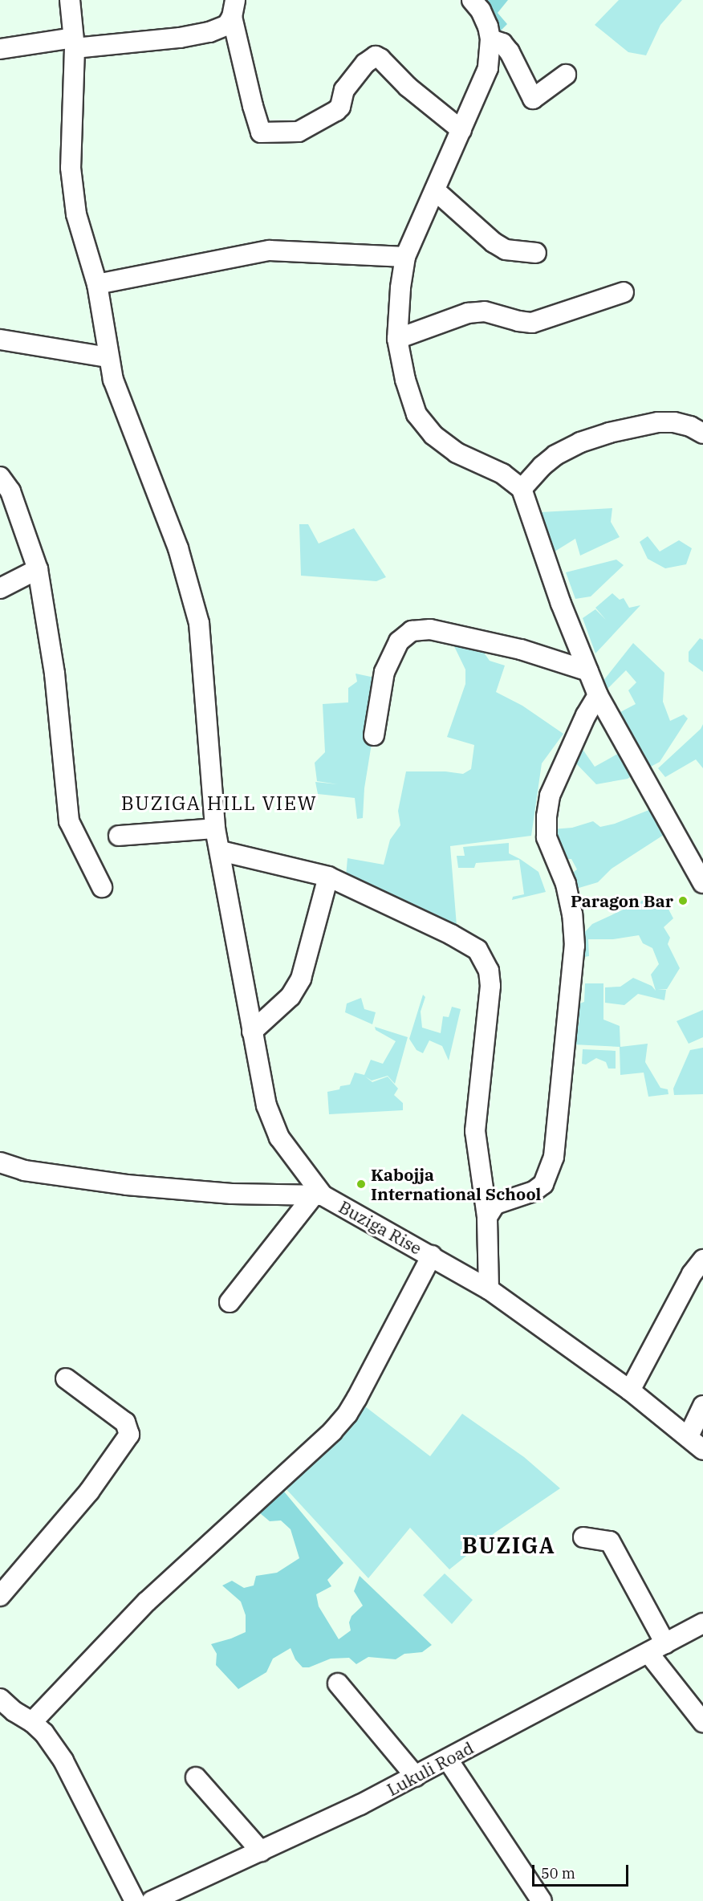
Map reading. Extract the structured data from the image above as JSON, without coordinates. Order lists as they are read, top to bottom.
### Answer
{
  "streets": {
    "street": ["Buziga Rise", "Lukuli Road"]
  },
  "districts": ["BUZIGA HILL VIEW", "BUZIGA"],
  "places": ["Paragon Bar", "Kabojja International School"],
  "scale_bar": "50 m"
}
